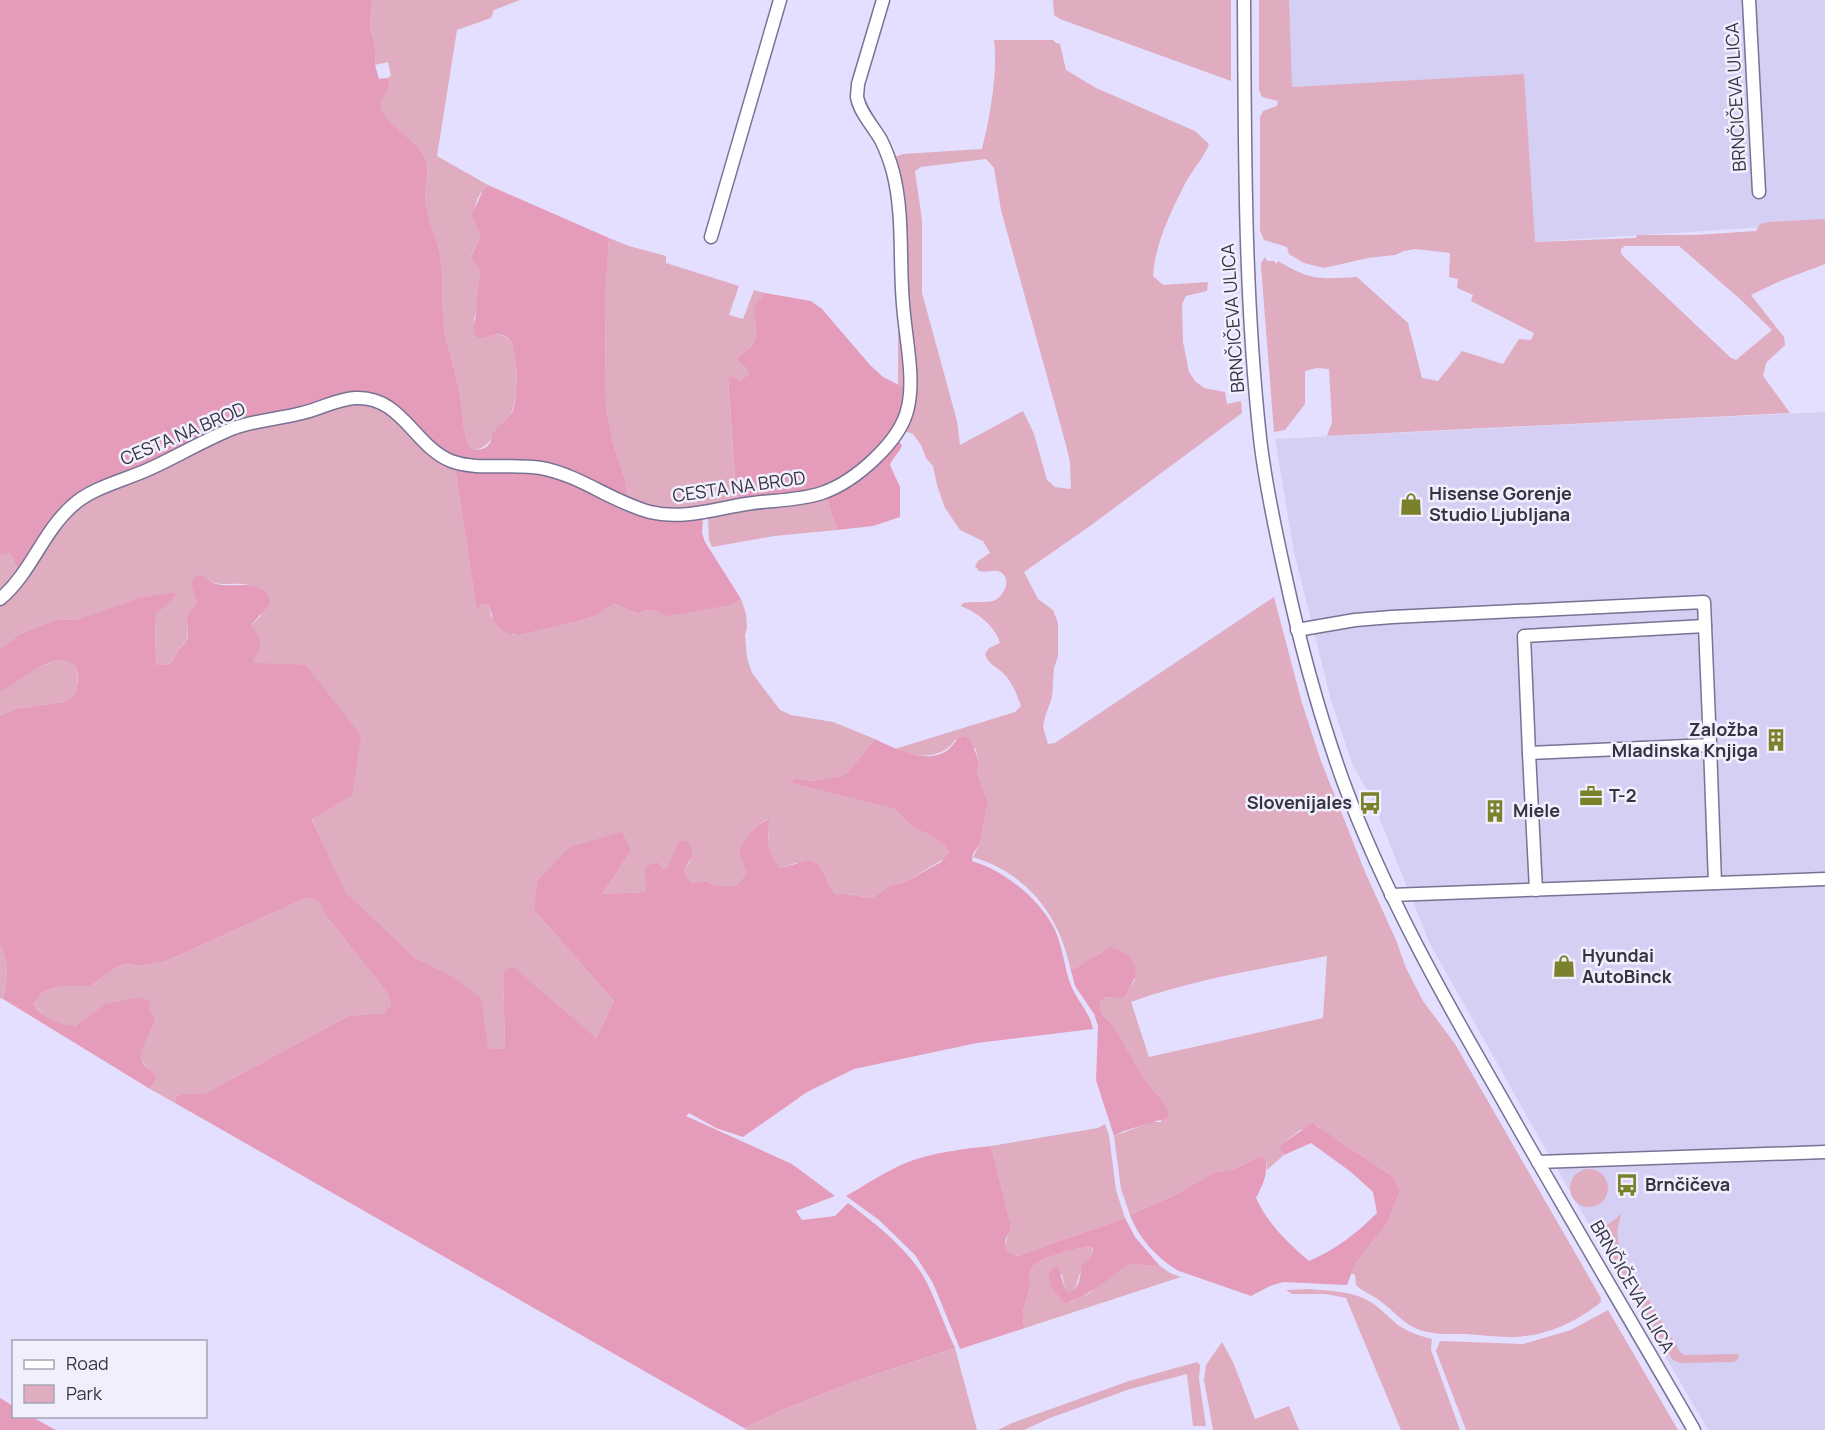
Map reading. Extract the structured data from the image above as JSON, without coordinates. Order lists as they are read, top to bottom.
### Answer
{
  "streets": {
    "street": ["BRNČIČEVA ULICA", "CESTA NA BROD"]
  },
  "places": {
    "shop": ["Hisense Gorenje Studio Ljubljana", "Hyundai AutoBinck"],
    "building": ["Založba Mladinska Knjiga", "Miele"],
    "office": ["T-2"],
    "bus stop": ["Slovenijales", "Brnčičeva"]
  },
  "legend": ["Road", "Park"]
}
